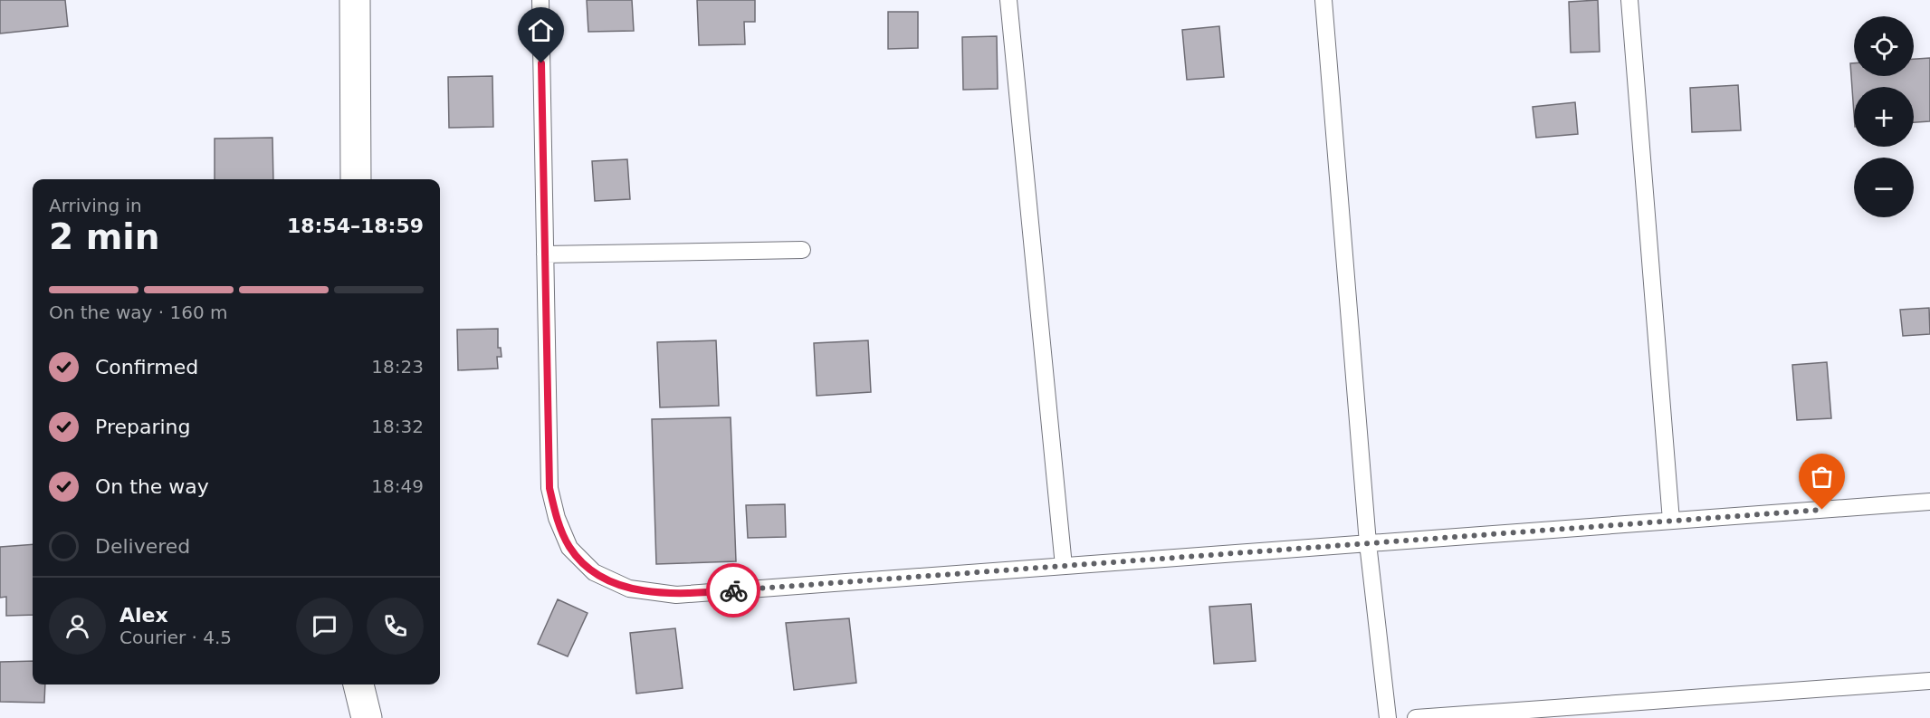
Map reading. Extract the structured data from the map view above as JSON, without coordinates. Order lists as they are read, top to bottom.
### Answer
{
  "page": {
    "map_buttons": ["+", "−"],
    "heading": ["2 min", "Arriving in", "18:54–18:59"],
    "panel": ["Alex", "Courier · 4.5"],
    "bar": "On the way · 160 m",
    "list": [
      ["Confirmed", "18:23"],
      ["Preparing", "18:32"],
      ["On the way", "18:49"],
      "Delivered"
    ]
  }
}
